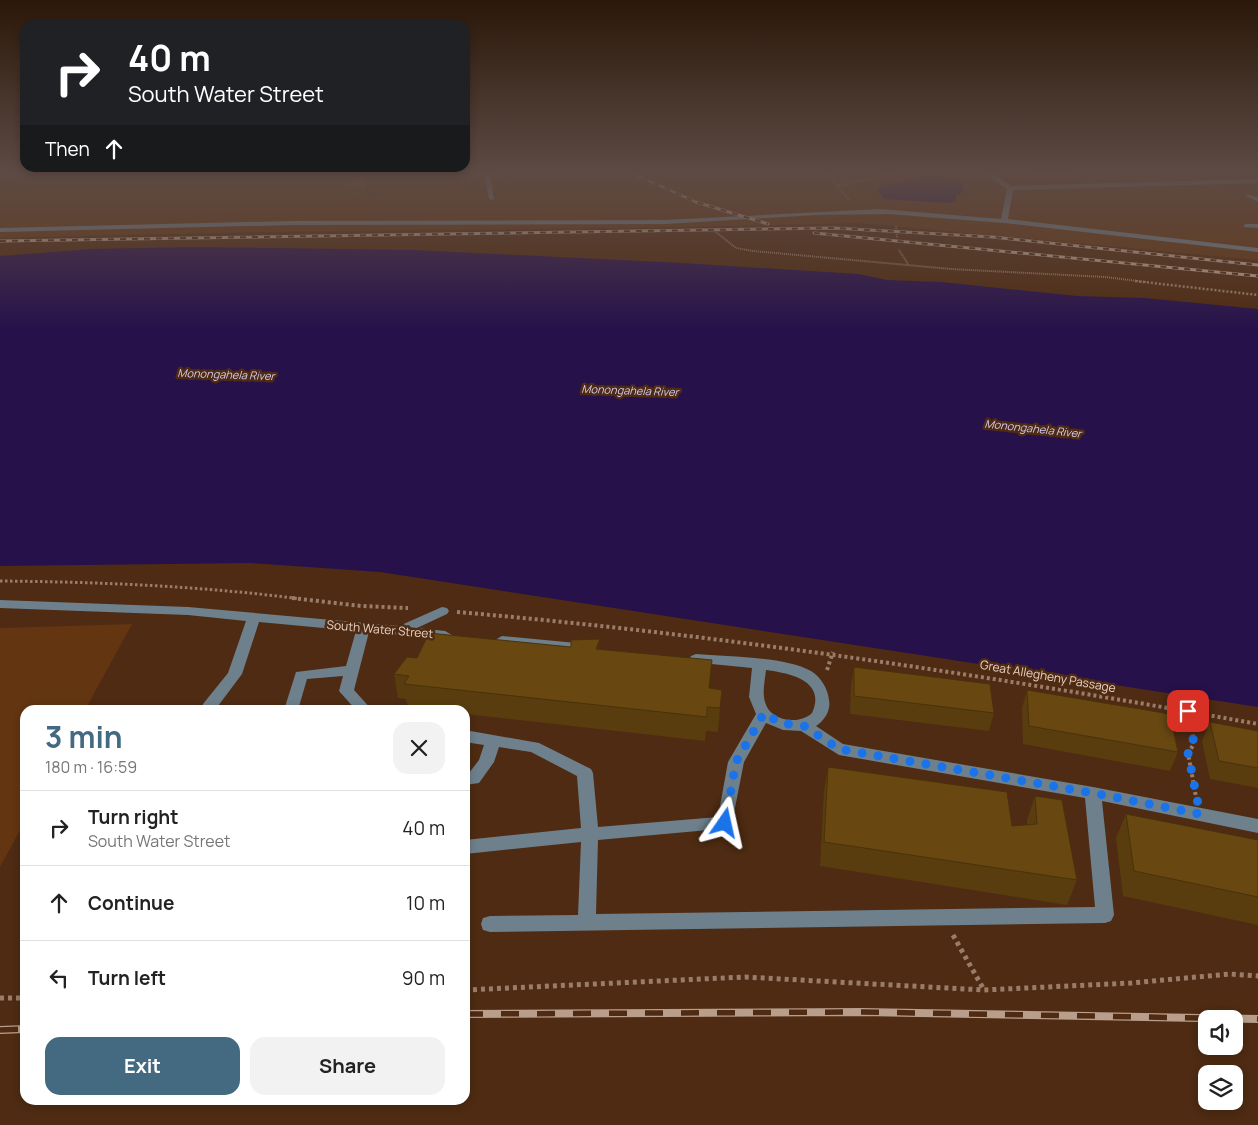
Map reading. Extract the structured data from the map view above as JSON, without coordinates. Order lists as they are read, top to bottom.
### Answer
{
  "streets": {
    "street": ["South Water Street"],
    "path": ["Great Allegheny Passage"]
  },
  "water": ["Monongahela River"],
  "page": {
    "turn": ["40 m", "South Water Street"],
    "then": "Then",
    "heading": ["3 min", "180 m · 16:59"],
    "list": [
      {
        "name": "Turn right",
        "note": "South Water Street",
        "value": "40 m"
      },
      {
        "name": "Continue",
        "value": "10 m"
      },
      {
        "name": "Turn left",
        "value": "90 m"
      }
    ],
    "buttons": ["Exit", "Share"]
  }
}
